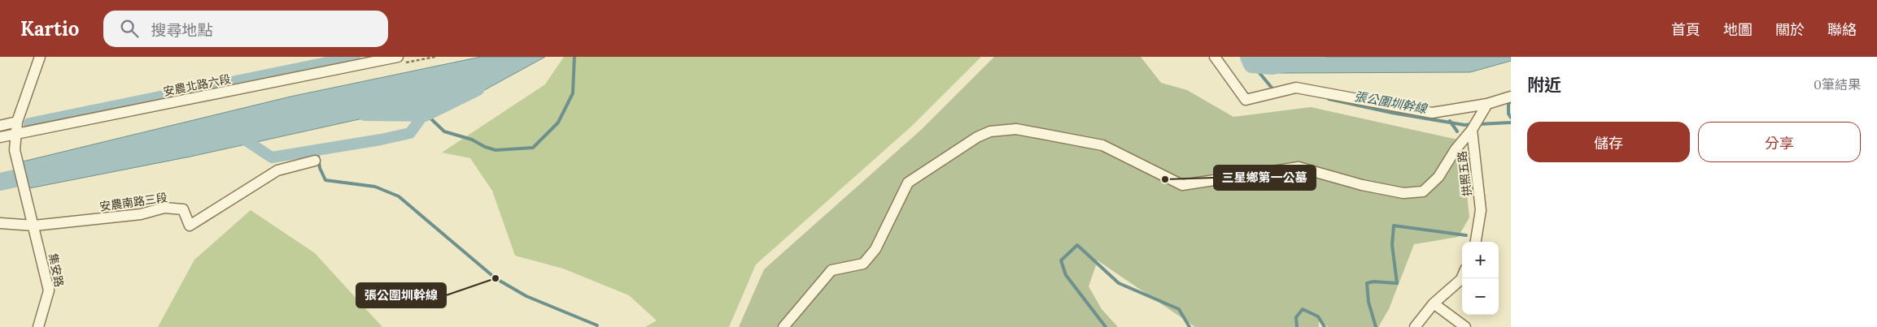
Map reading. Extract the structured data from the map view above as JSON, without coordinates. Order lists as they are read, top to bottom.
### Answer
{
  "streets": {
    "lane": [
      "安農北路六段",
      "拱照五路",
      "安農南路三段",
      "集安路"
    ]
  },
  "crossings": [
    ["安農北路六段", "集安路"],
    ["安農南路三段", "集安路"]
  ],
  "water": ["張公圍圳幹線"],
  "places": ["三星鄉第一公墓", "張公圍圳幹線"],
  "page": {
    "header": "Kartio",
    "search": "搜尋地點",
    "nav": [
      "首頁",
      "地圖",
      "關於",
      "聯絡"
    ],
    "heading": ["附近", "0筆結果"],
    "buttons": ["儲存", "分享"],
    "map_buttons": ["+", "−"]
  }
}
